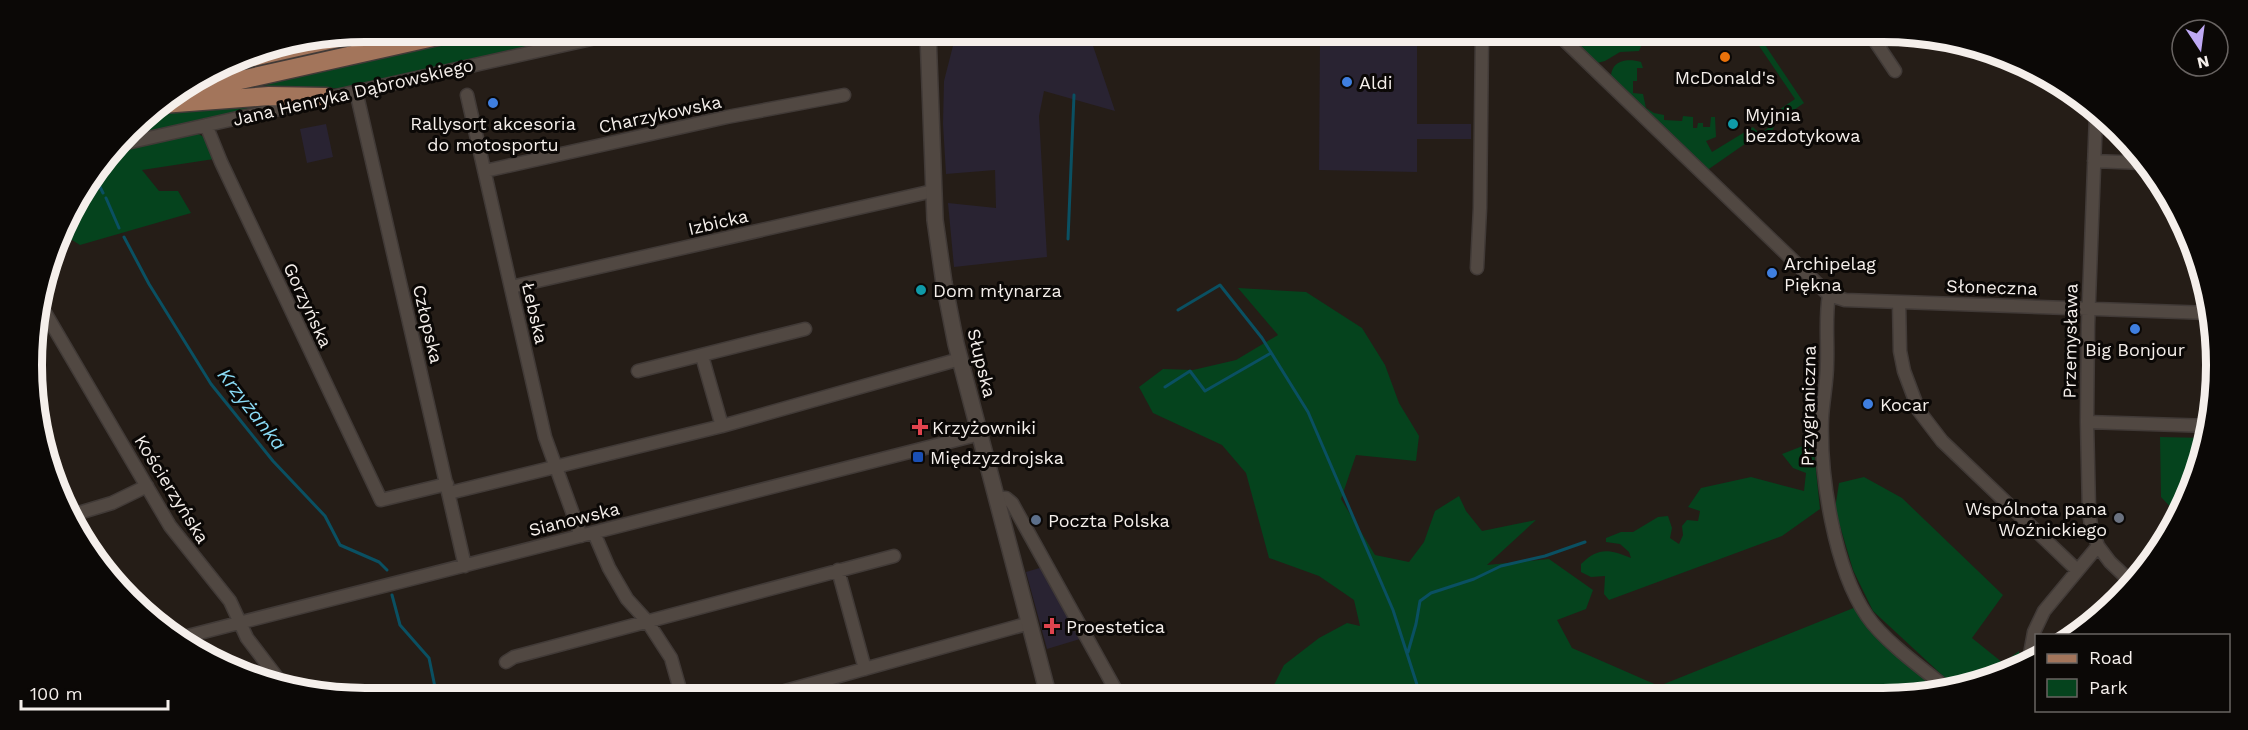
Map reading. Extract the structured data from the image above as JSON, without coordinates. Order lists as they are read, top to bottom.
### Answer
{
  "streets": {
    "main road": ["Jana Henryka Dąbrowskiego"],
    "street": [
      "Charzykowska",
      "Izbicka",
      "Słoneczna",
      "Gorzyńska",
      "Łebska",
      "Człopska",
      "Przemysława",
      "Słupska",
      "Przygraniczna",
      "Kościerzyńska",
      "Sianowska"
    ]
  },
  "crossings": [
    ["Jana Henryka Dąbrowskiego", "Gorzyńska"],
    ["Jana Henryka Dąbrowskiego", "Człopska"],
    ["Charzykowska", "Łebska"],
    ["Izbicka", "Łebska"],
    ["Izbicka", "Słupska"],
    ["Słoneczna", "Przemysława"],
    ["Słoneczna", "Przygraniczna"],
    ["Gorzyńska", "Człopska"],
    ["Łebska", "Sianowska"],
    ["Człopska", "Sianowska"],
    ["Słupska", "Sianowska"],
    ["Kościerzyńska", "Sianowska"]
  ],
  "water": ["Krzyżanka"],
  "places": {
    "other": [
      "McDonald's",
      "Aldi",
      "Rallysort akcesoria do motosportu",
      "Myjnia bezdotykowa",
      "Archipelag Piękna",
      "Dom młynarza",
      "Big Bonjour",
      "Kocar",
      "Wspólnota pana Woźnickiego",
      "Poczta Polska"
    ],
    "health": ["Krzyżowniki", "Proestetica"],
    "transit": ["Międzyzdrojska"]
  },
  "legend": ["Road", "Park"],
  "scale_bar": "100 m",
  "north": "bottom"
}
